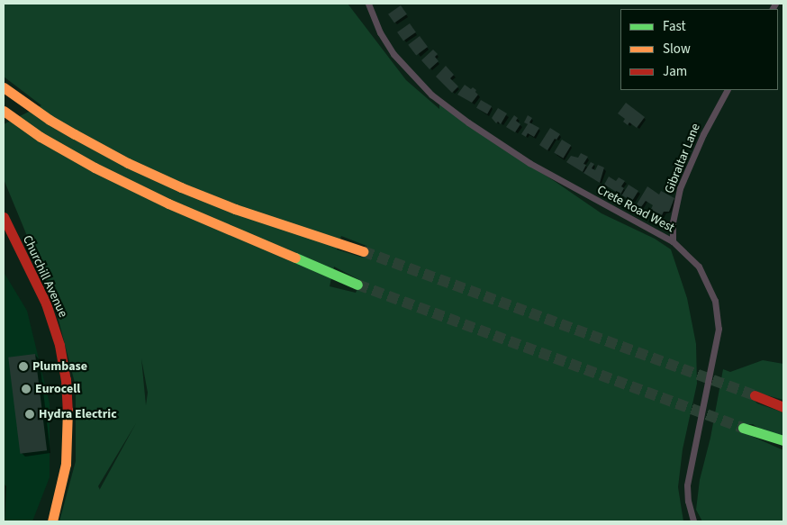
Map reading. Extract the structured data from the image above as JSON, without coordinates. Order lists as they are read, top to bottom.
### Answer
{
  "streets": {
    "highway": ["Churchill Avenue"],
    "street": ["Gibraltar Lane", "Crete Road West"]
  },
  "crossings": [
    ["Gibraltar Lane", "Crete Road West"]
  ],
  "places": ["Plumbase", "Eurocell", "Hydra Electric"],
  "legend": ["Fast", "Slow", "Jam"]
}
